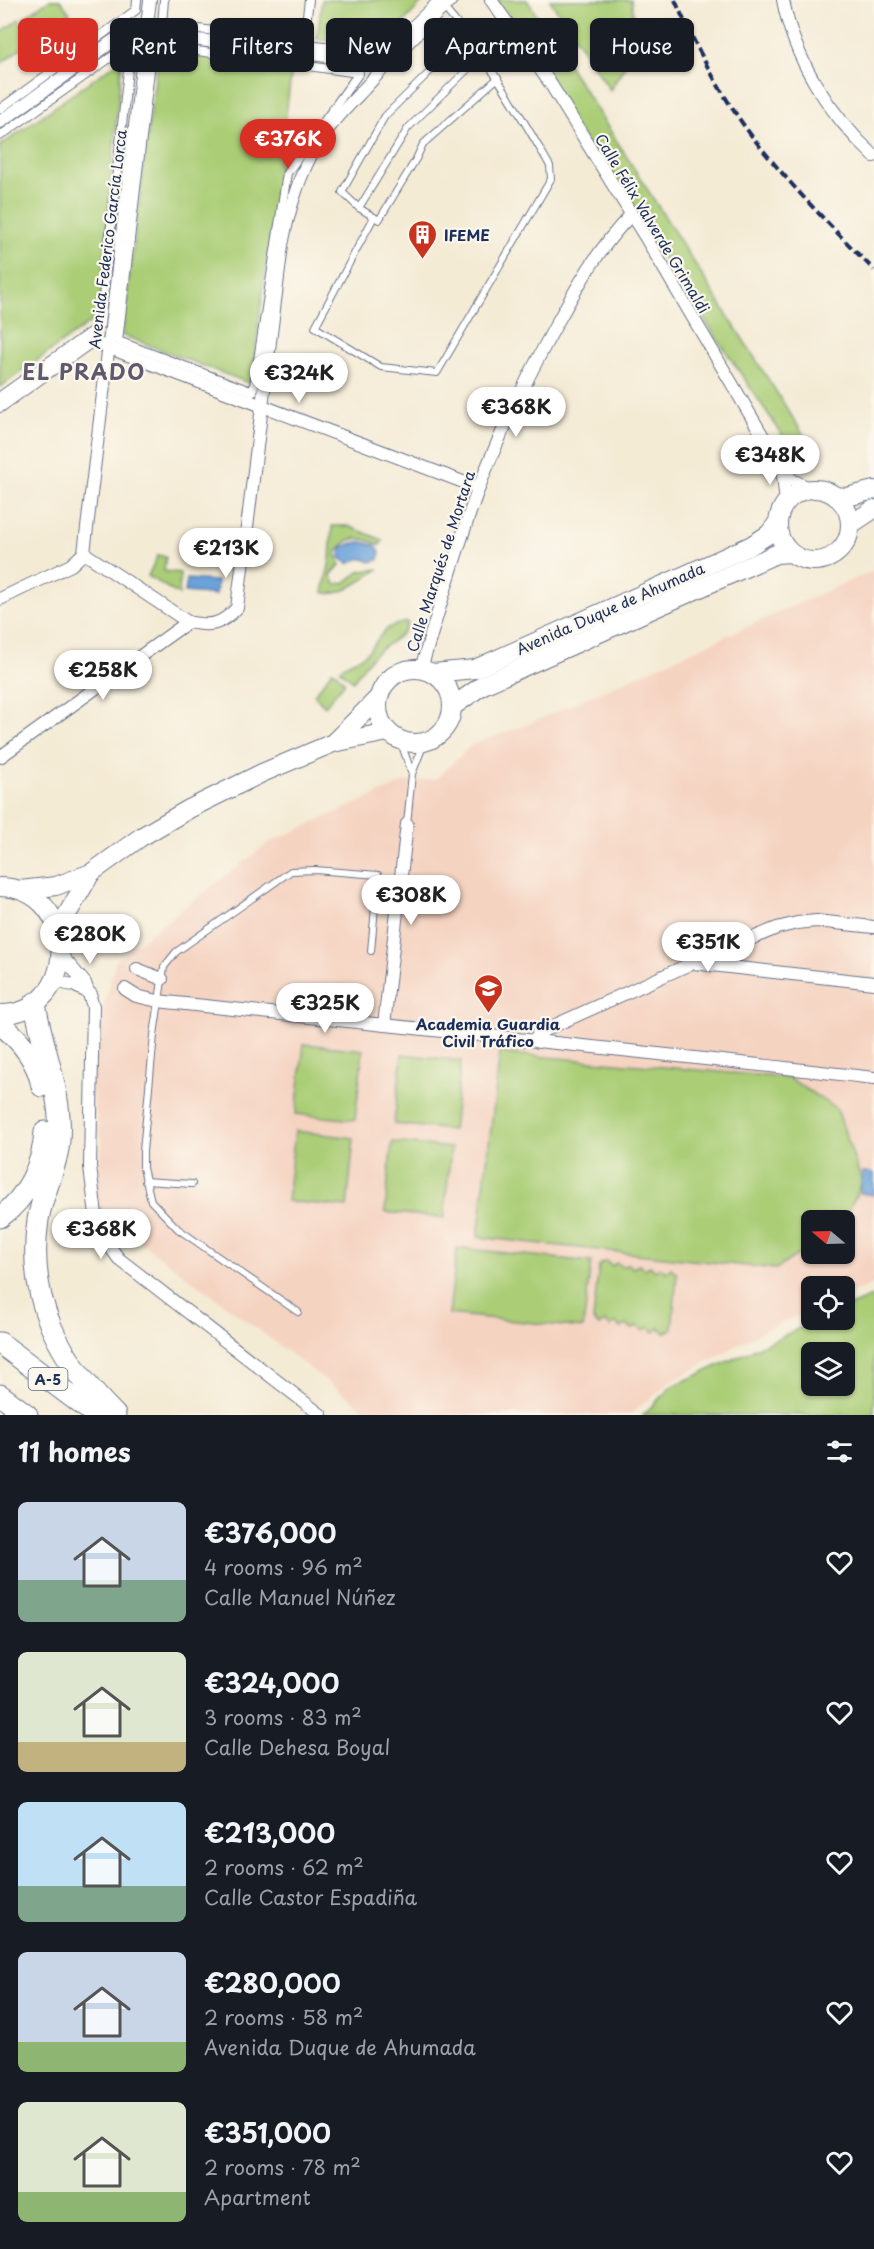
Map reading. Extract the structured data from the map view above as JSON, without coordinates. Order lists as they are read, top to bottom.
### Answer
{
  "streets": {
    "highway": ["A-5"],
    "main road": ["Avenida Duque de Ahumada"],
    "street": ["Calle Félix Valverde Grimaldi", "Avenida Federico García Lorca", "Calle Marqués de Mortara"]
  },
  "crossings": [
    ["Calle Félix Valverde Grimaldi", "Calle Marqués de Mortara"],
    ["Calle Félix Valverde Grimaldi", "Avenida Duque de Ahumada"],
    ["Calle Marqués de Mortara", "Avenida Duque de Ahumada"]
  ],
  "districts": ["EL PRADO"],
  "places": {
    "building": ["IFEME"],
    "school or university": ["Academia Guardia Civil Tráfico"]
  },
  "north": "left",
  "page": {
    "chip": [
      "Buy",
      "Rent",
      "Filters",
      "New",
      "Apartment",
      "House"
    ],
    "price": [
      "€376K",
      "€324K",
      "€368K",
      "€348K",
      "€213K",
      "€258K",
      "€308K",
      "€280K",
      "€351K",
      "€325K",
      "€368K"
    ],
    "heading": "11 homes",
    "list": [
      {
        "name": "€376,000",
        "note": "4 rooms · 96 m² · Calle Manuel Núñez"
      },
      {
        "name": "€324,000",
        "note": "3 rooms · 83 m² · Calle Dehesa Boyal"
      },
      {
        "name": "€213,000",
        "note": "2 rooms · 62 m² · Calle Castor Espadiña"
      },
      {
        "name": "€280,000",
        "note": "2 rooms · 58 m² · Avenida Duque de Ahumada"
      },
      {
        "name": "€351,000",
        "note": "2 rooms · 78 m² · Apartment"
      }
    ]
  }
}
